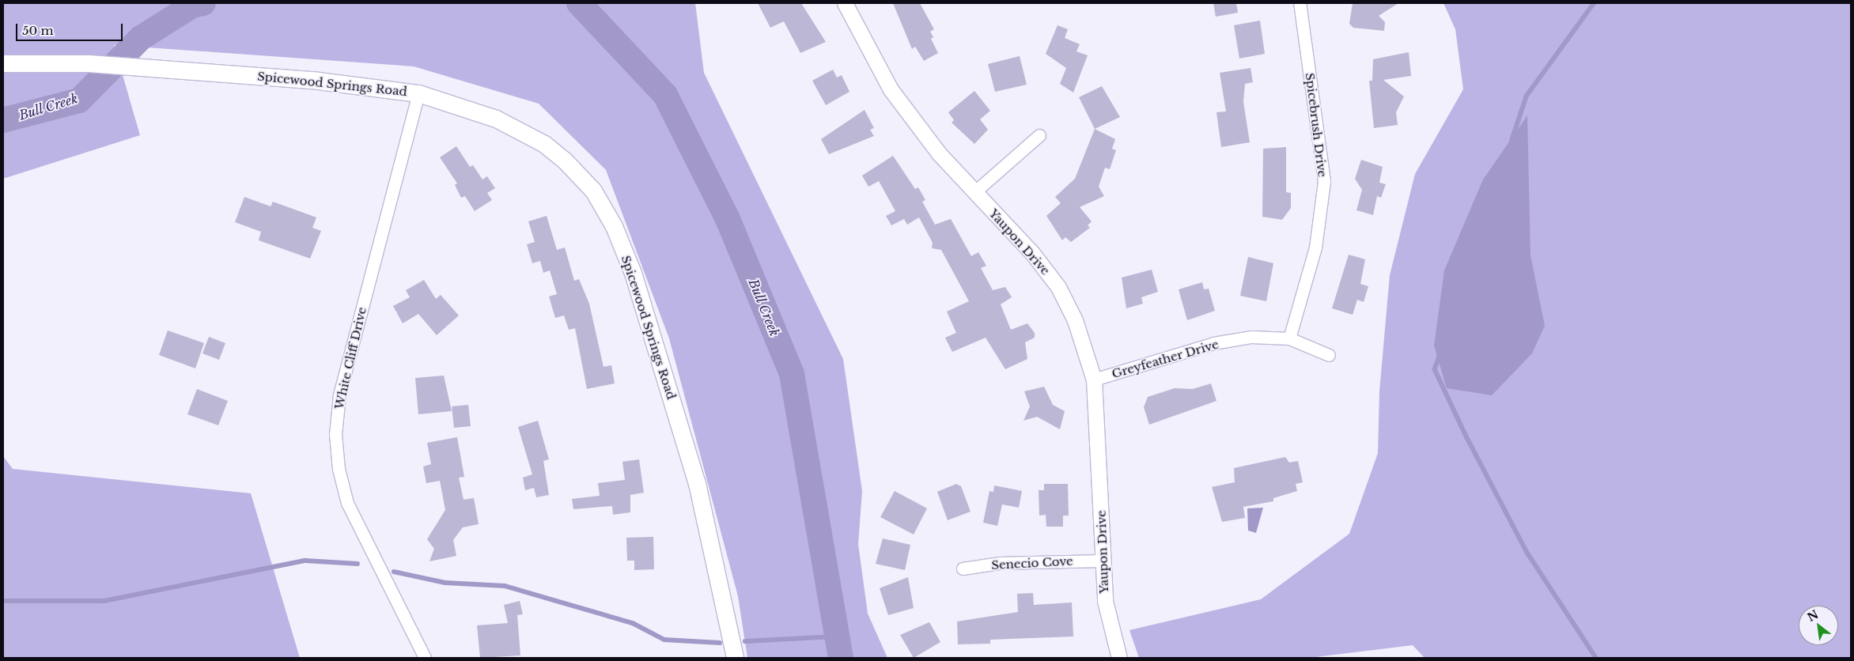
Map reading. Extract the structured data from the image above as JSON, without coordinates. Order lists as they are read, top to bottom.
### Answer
{
  "streets": {
    "main road": ["Spicewood Springs Road"],
    "street": [
      "Spicebrush Drive",
      "Yaupon Drive",
      "White Cliff Drive",
      "Greyfeather Drive",
      "Senecio Cove"
    ]
  },
  "crossings": [
    ["Spicewood Springs Road", "White Cliff Drive"],
    ["Spicebrush Drive", "Greyfeather Drive"],
    ["Yaupon Drive", "Greyfeather Drive"],
    ["Yaupon Drive", "Senecio Cove"]
  ],
  "water": ["Bull Creek"],
  "scale_bar": "50 m",
  "north": "top left"
}
